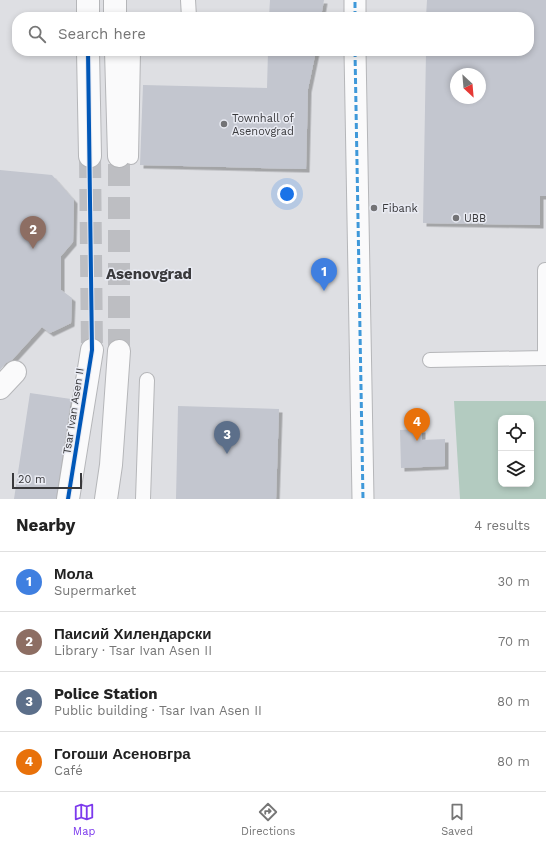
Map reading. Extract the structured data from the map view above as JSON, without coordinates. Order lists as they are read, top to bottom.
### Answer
{
  "streets": {
    "street": ["Tsar Ivan Asen II"]
  },
  "districts": ["Asenovgrad"],
  "places": ["Townhall of Asenovgrad", "Fibank", "UBB"],
  "scale_bar": "20 m",
  "north": "bottom right",
  "page": {
    "search": "Search here",
    "pins": [
      "2",
      "1",
      "4",
      "3"
    ],
    "scale": "20 m",
    "heading": ["Nearby", "4 results"],
    "list": [
      {
        "mark": "1",
        "name": "Мола",
        "note": "Supermarket",
        "value": "30 m"
      },
      {
        "mark": "2",
        "name": "Паисий Хилендарски",
        "note": "Library · Tsar Ivan Asen II",
        "value": "70 m"
      },
      {
        "mark": "3",
        "name": "Police Station",
        "note": "Public building · Tsar Ivan Asen II",
        "value": "80 m"
      },
      {
        "mark": "4",
        "name": "Гогоши Асеновгра",
        "note": "Café",
        "value": "80 m"
      }
    ],
    "nav": ["Map", "Directions", "Saved"]
  }
}
